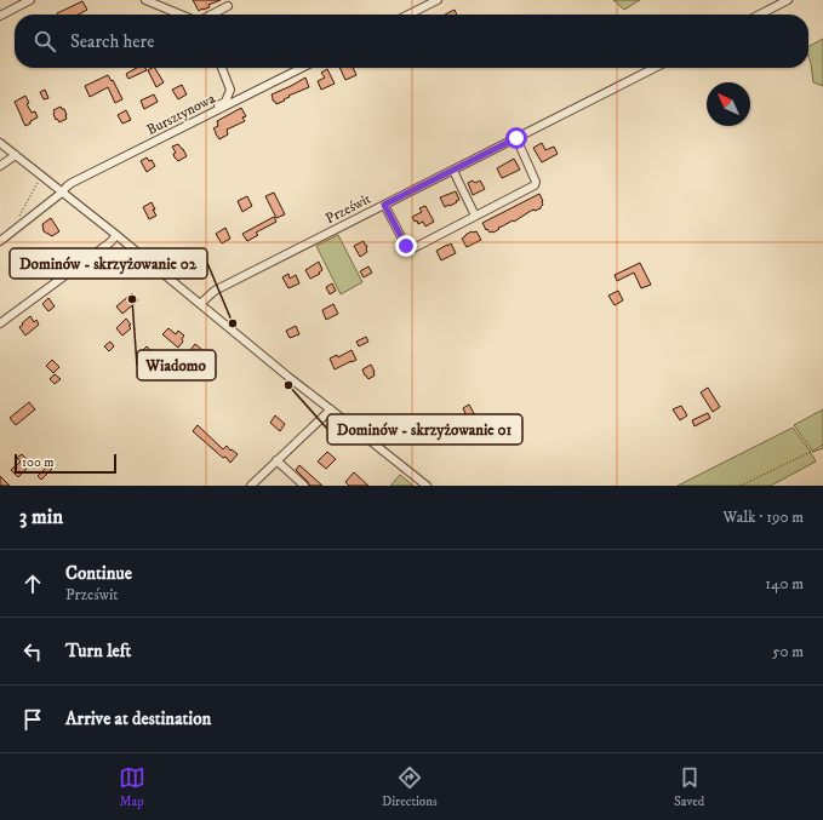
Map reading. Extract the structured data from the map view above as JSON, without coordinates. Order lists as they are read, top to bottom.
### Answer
{
  "streets": {
    "street": ["Bursztynowa", "Prześwit"]
  },
  "places": ["Wiadomo", "Dominów - skrzyżowanie 02", "Dominów - skrzyżowanie 01"],
  "scale_bar": "100 m",
  "north": "top left",
  "page": {
    "search": "Search here",
    "scale": "100 m",
    "heading": ["3 min", "Walk · 190 m"],
    "list": [
      ["Continue", "Prześwit", "140 m"],
      ["Turn left", "50 m"],
      "Arrive at destination"
    ],
    "nav": ["Map", "Directions", "Saved"]
  }
}
